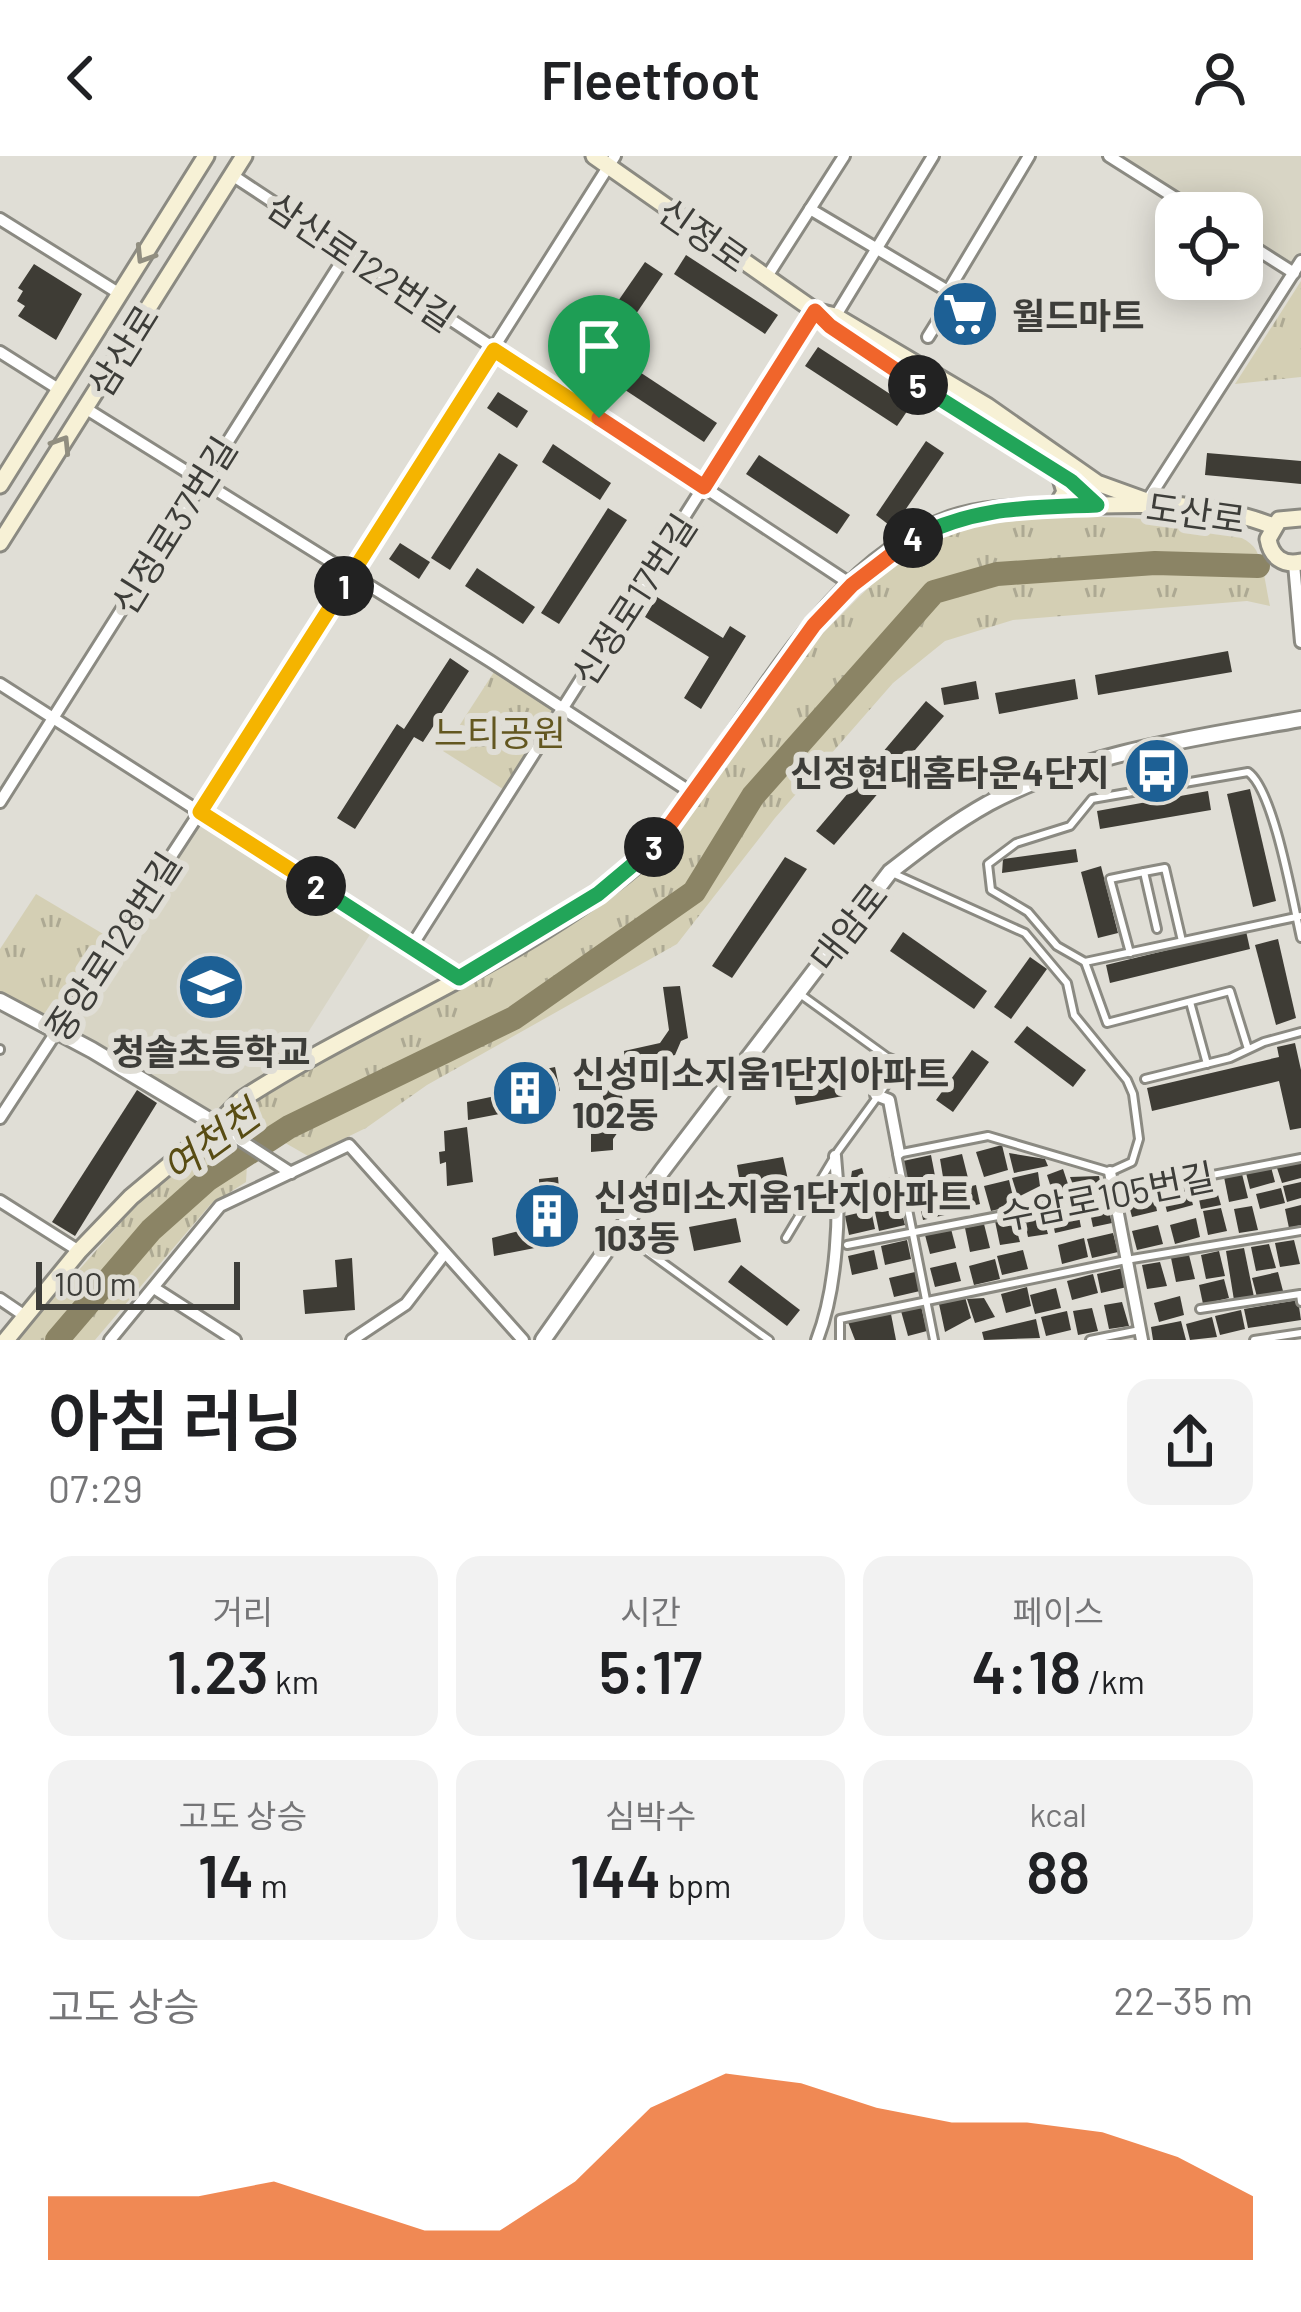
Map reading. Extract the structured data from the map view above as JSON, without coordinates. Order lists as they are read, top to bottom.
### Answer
{
  "streets": {
    "main road": ["신정로", "삼산로", "도산로"],
    "street": [
      "삼산로122번길",
      "신정로37번길",
      "신정로17번길",
      "대암로",
      "중앙로128번길"
    ],
    "lane": ["수암로105번길"]
  },
  "crossings": [
    ["신정로", "도산로"],
    ["신정로", "신정로17번길"],
    ["신정로", "중앙로128번길"],
    ["삼산로122번길", "삼산로"],
    ["삼산로122번길", "도산로"],
    ["삼산로122번길", "신정로37번길"],
    ["삼산로122번길", "신정로17번길"],
    ["삼산로122번길", "중앙로128번길"]
  ],
  "water": ["여천천"],
  "parks": ["느티공원"],
  "places": {
    "supermarket": ["월드마트"],
    "bus stop": ["신정현대홈타운4단지"],
    "school or university": ["청솔초등학교"],
    "building": ["신성미소지움1단지아파트 102동", "신성미소지움1단지아파트 103동"]
  },
  "scale_bar": "100 m",
  "page": {
    "header": "Fleetfoot",
    "pins": [
      "5",
      "4",
      "1",
      "3",
      "2"
    ],
    "scale": "100 m",
    "heading": ["아침 러닝", "07:29"],
    "stats": [
      ["거리", "1.23 km"],
      ["시간", "5:17"],
      ["페이스", "4:18 /km"],
      ["고도 상승", "14 m"],
      ["심박수", "144 bpm"],
      ["kcal", "88"]
    ],
    "chart": ["고도 상승", "22–35 m"]
  }
}
